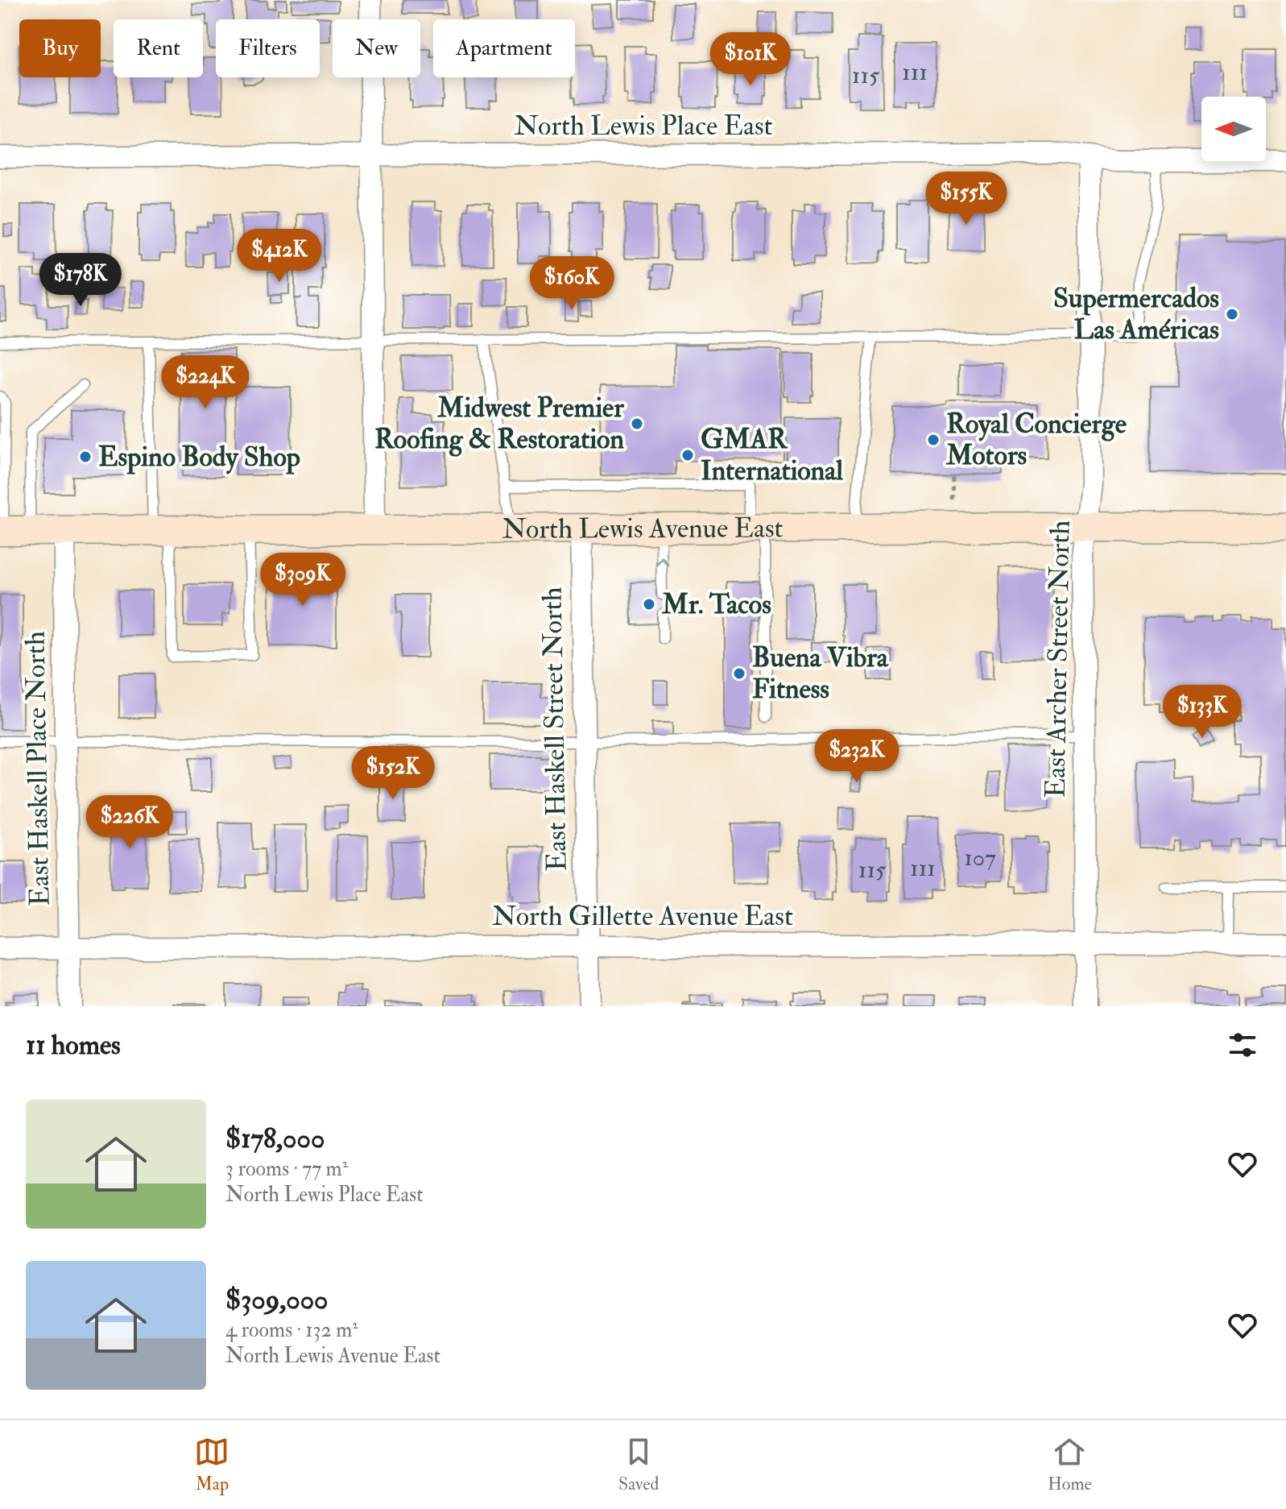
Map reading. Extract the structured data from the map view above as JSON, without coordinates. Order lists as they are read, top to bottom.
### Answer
{
  "streets": {
    "main road": ["North Lewis Avenue East"],
    "street": [
      "North Lewis Place East",
      "East Archer Street North",
      "East Haskell Street North",
      "East Haskell Place North",
      "North Gillette Avenue East"
    ]
  },
  "crossings": [
    ["North Lewis Place East", "East Archer Street North"],
    ["North Lewis Avenue East", "East Archer Street North"],
    ["North Lewis Avenue East", "East Haskell Street North"],
    ["North Lewis Avenue East", "East Haskell Place North"],
    ["East Archer Street North", "North Gillette Avenue East"],
    ["East Haskell Street North", "North Gillette Avenue East"],
    ["East Haskell Place North", "North Gillette Avenue East"]
  ],
  "places": [
    "Supermercados Las Américas",
    "Midwest Premier Roofing & Restoration",
    "Royal Concierge Motors",
    "GMAR International",
    "Espino Body Shop",
    "Mr. Tacos",
    "Buena Vibra Fitness"
  ],
  "house_numbers": [
    "111",
    "115",
    "107",
    "111",
    "115"
  ],
  "north": "left",
  "page": {
    "chip": [
      "Buy",
      "Rent",
      "Filters",
      "New",
      "Apartment"
    ],
    "price": [
      "$101K",
      "$155K",
      "$412K",
      "$178K",
      "$160K",
      "$224K",
      "$309K",
      "$133K",
      "$232K",
      "$152K",
      "$226K"
    ],
    "heading": "11 homes",
    "list": [
      {
        "name": "$178,000",
        "note": "3 rooms · 77 m² · North Lewis Place East"
      },
      {
        "name": "$309,000",
        "note": "4 rooms · 132 m² · North Lewis Avenue East"
      }
    ],
    "tabs": ["Map", "Saved", "Home"]
  }
}
